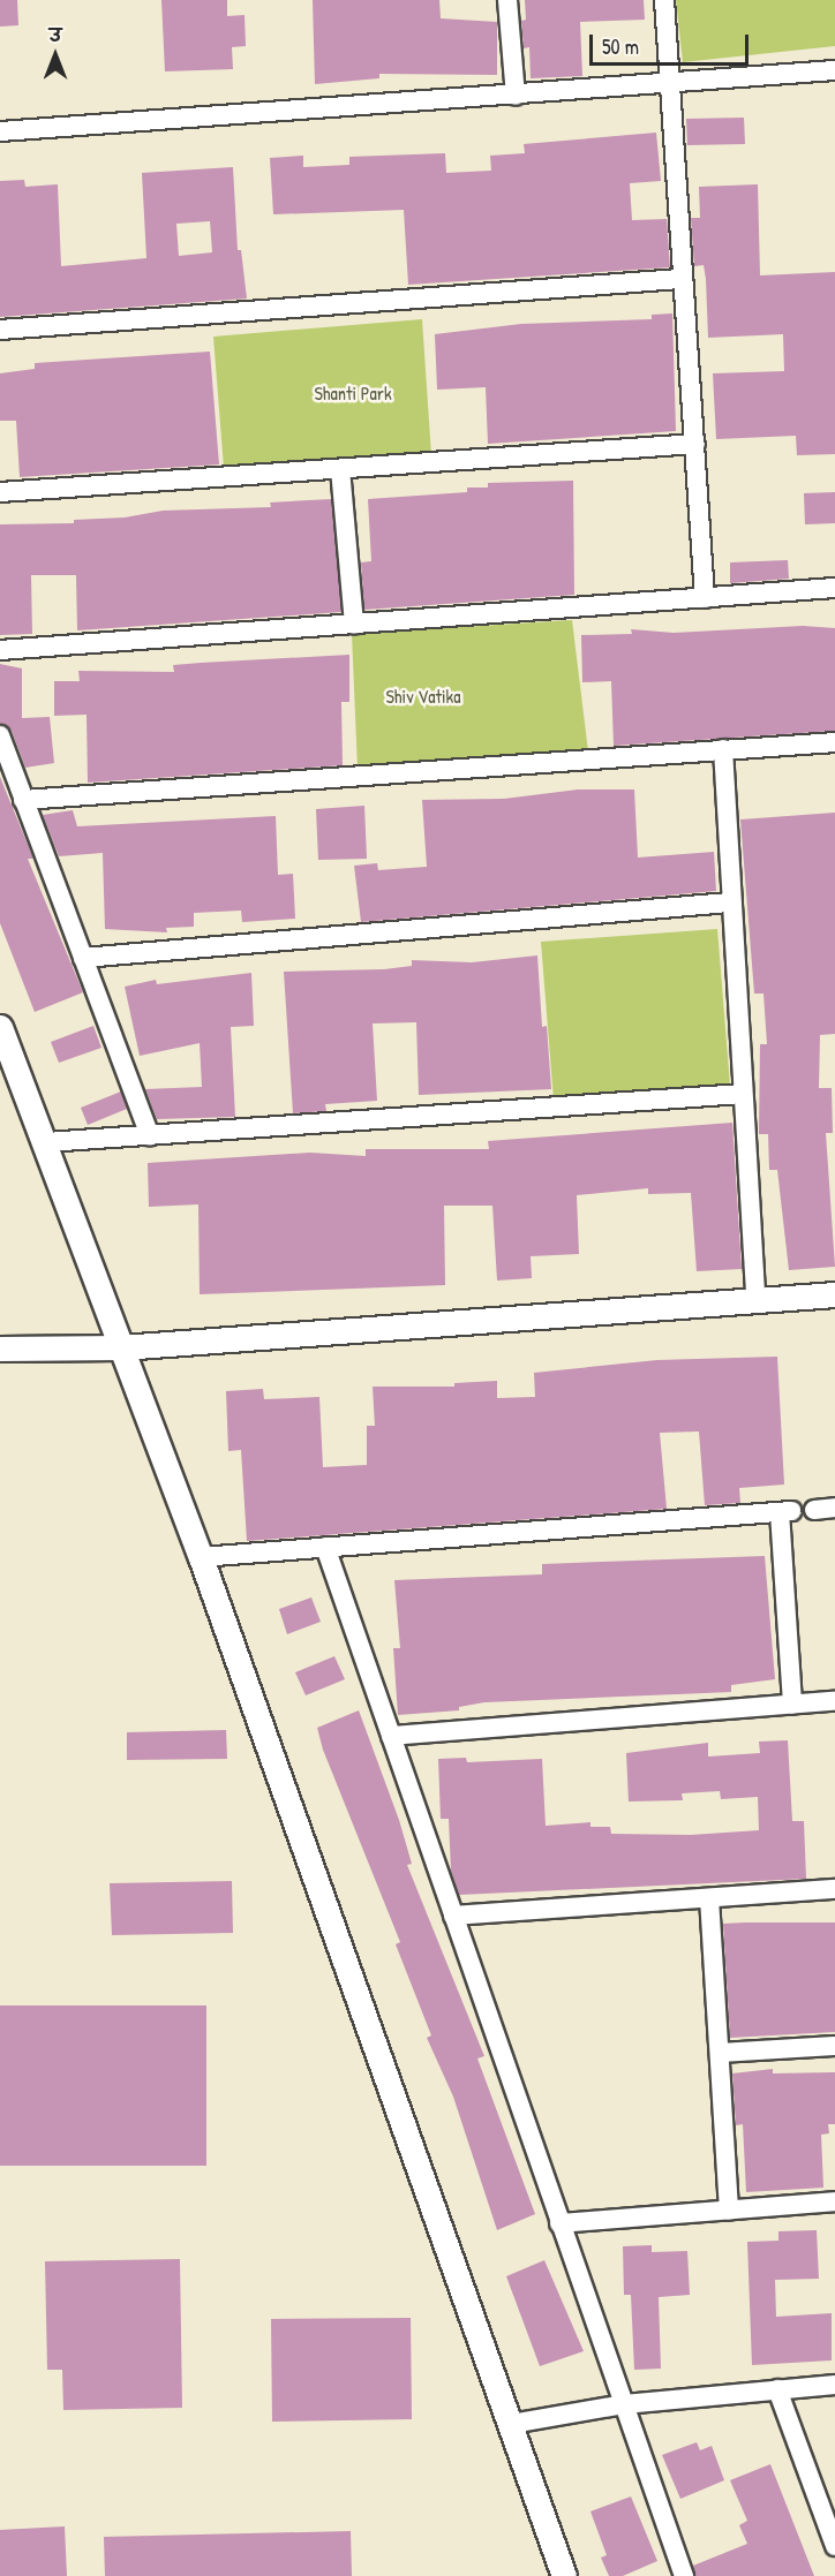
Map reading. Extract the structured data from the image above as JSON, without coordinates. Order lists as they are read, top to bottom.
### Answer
{
  "parks": ["Shanti Park", "Shiv Vatika"],
  "scale_bar": "50 m",
  "north": "top"
}
